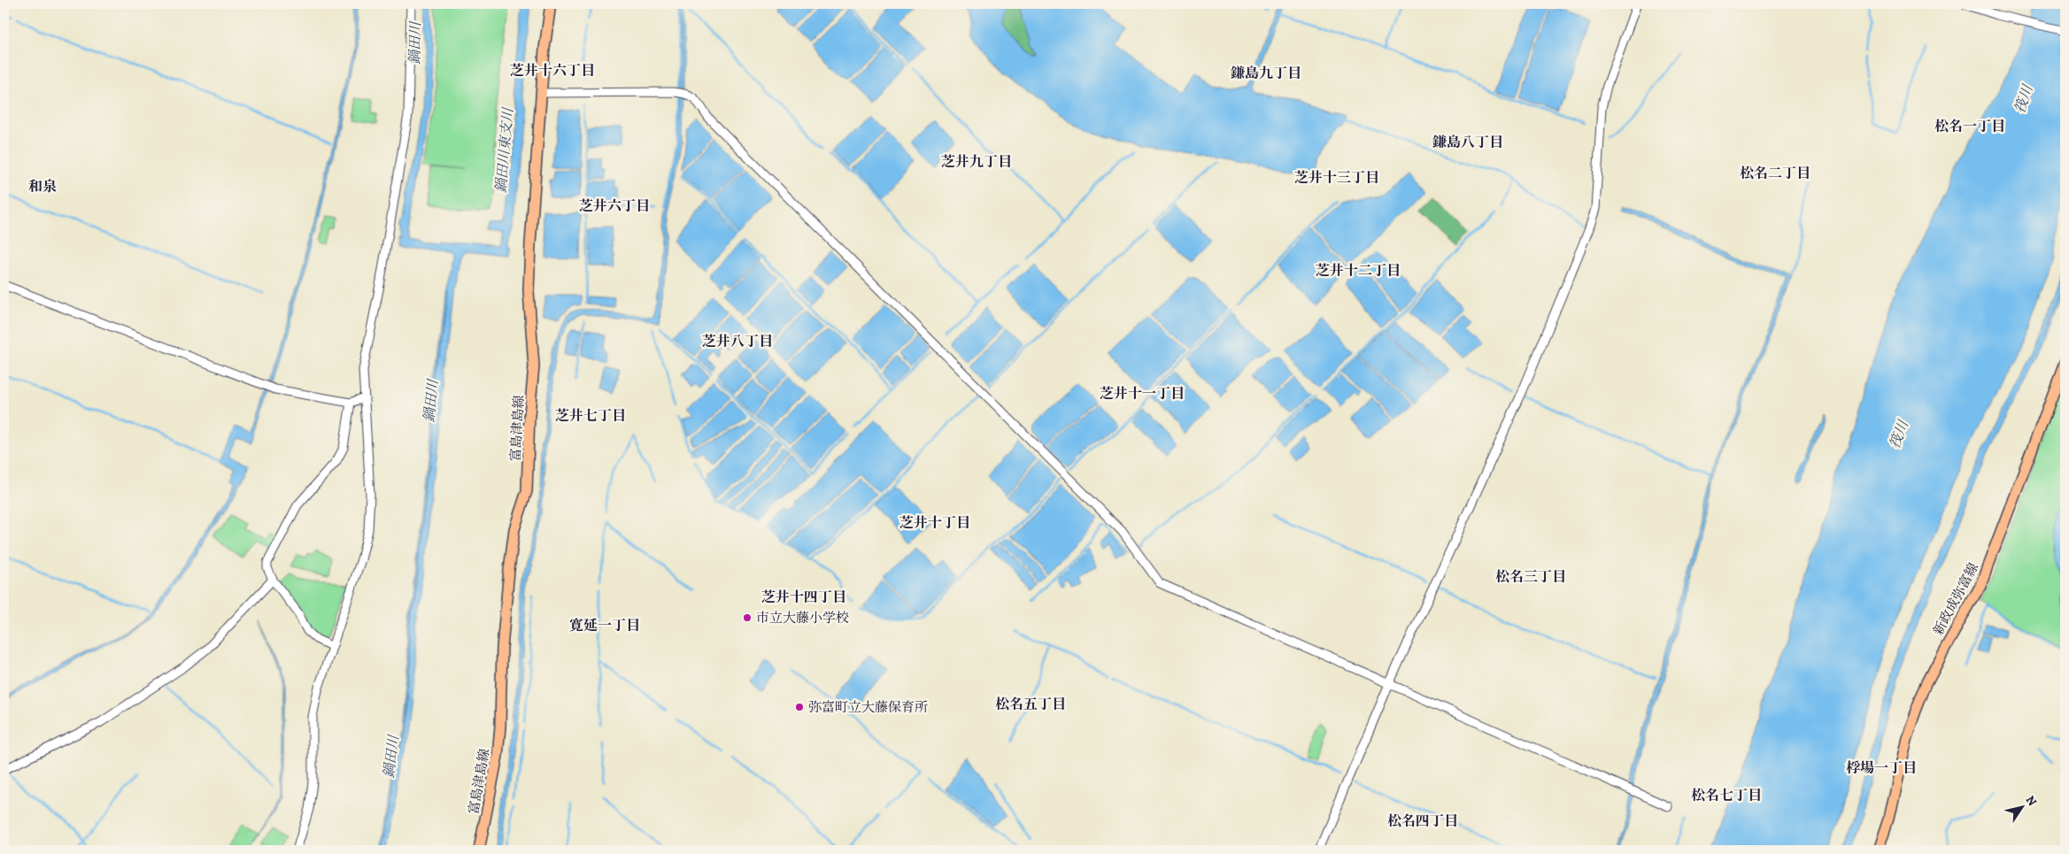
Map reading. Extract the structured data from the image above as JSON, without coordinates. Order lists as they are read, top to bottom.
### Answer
{
  "streets": {
    "main road": ["富島津島線", "新政成弥富線"]
  },
  "districts": [
    "芝井十六丁目",
    "鎌島九丁目",
    "松名一丁目",
    "鎌島八丁目",
    "芝井九丁目",
    "松名二丁目",
    "芝井十三丁目",
    "和泉",
    "芝井六丁目",
    "芝井十二丁目",
    "芝井八丁目",
    "芝井十一丁目",
    "芝井七丁目",
    "芝井十丁目",
    "松名三丁目",
    "芝井十四丁目",
    "寛延一丁目",
    "松名五丁目",
    "桴場一丁目",
    "松名七丁目",
    "松名四丁目"
  ],
  "water": ["鍋田川", "筏川", "鍋田川東支川"],
  "places": ["市立大藤小学校", "弥富町立大藤保育所"],
  "north": "top right"
}
